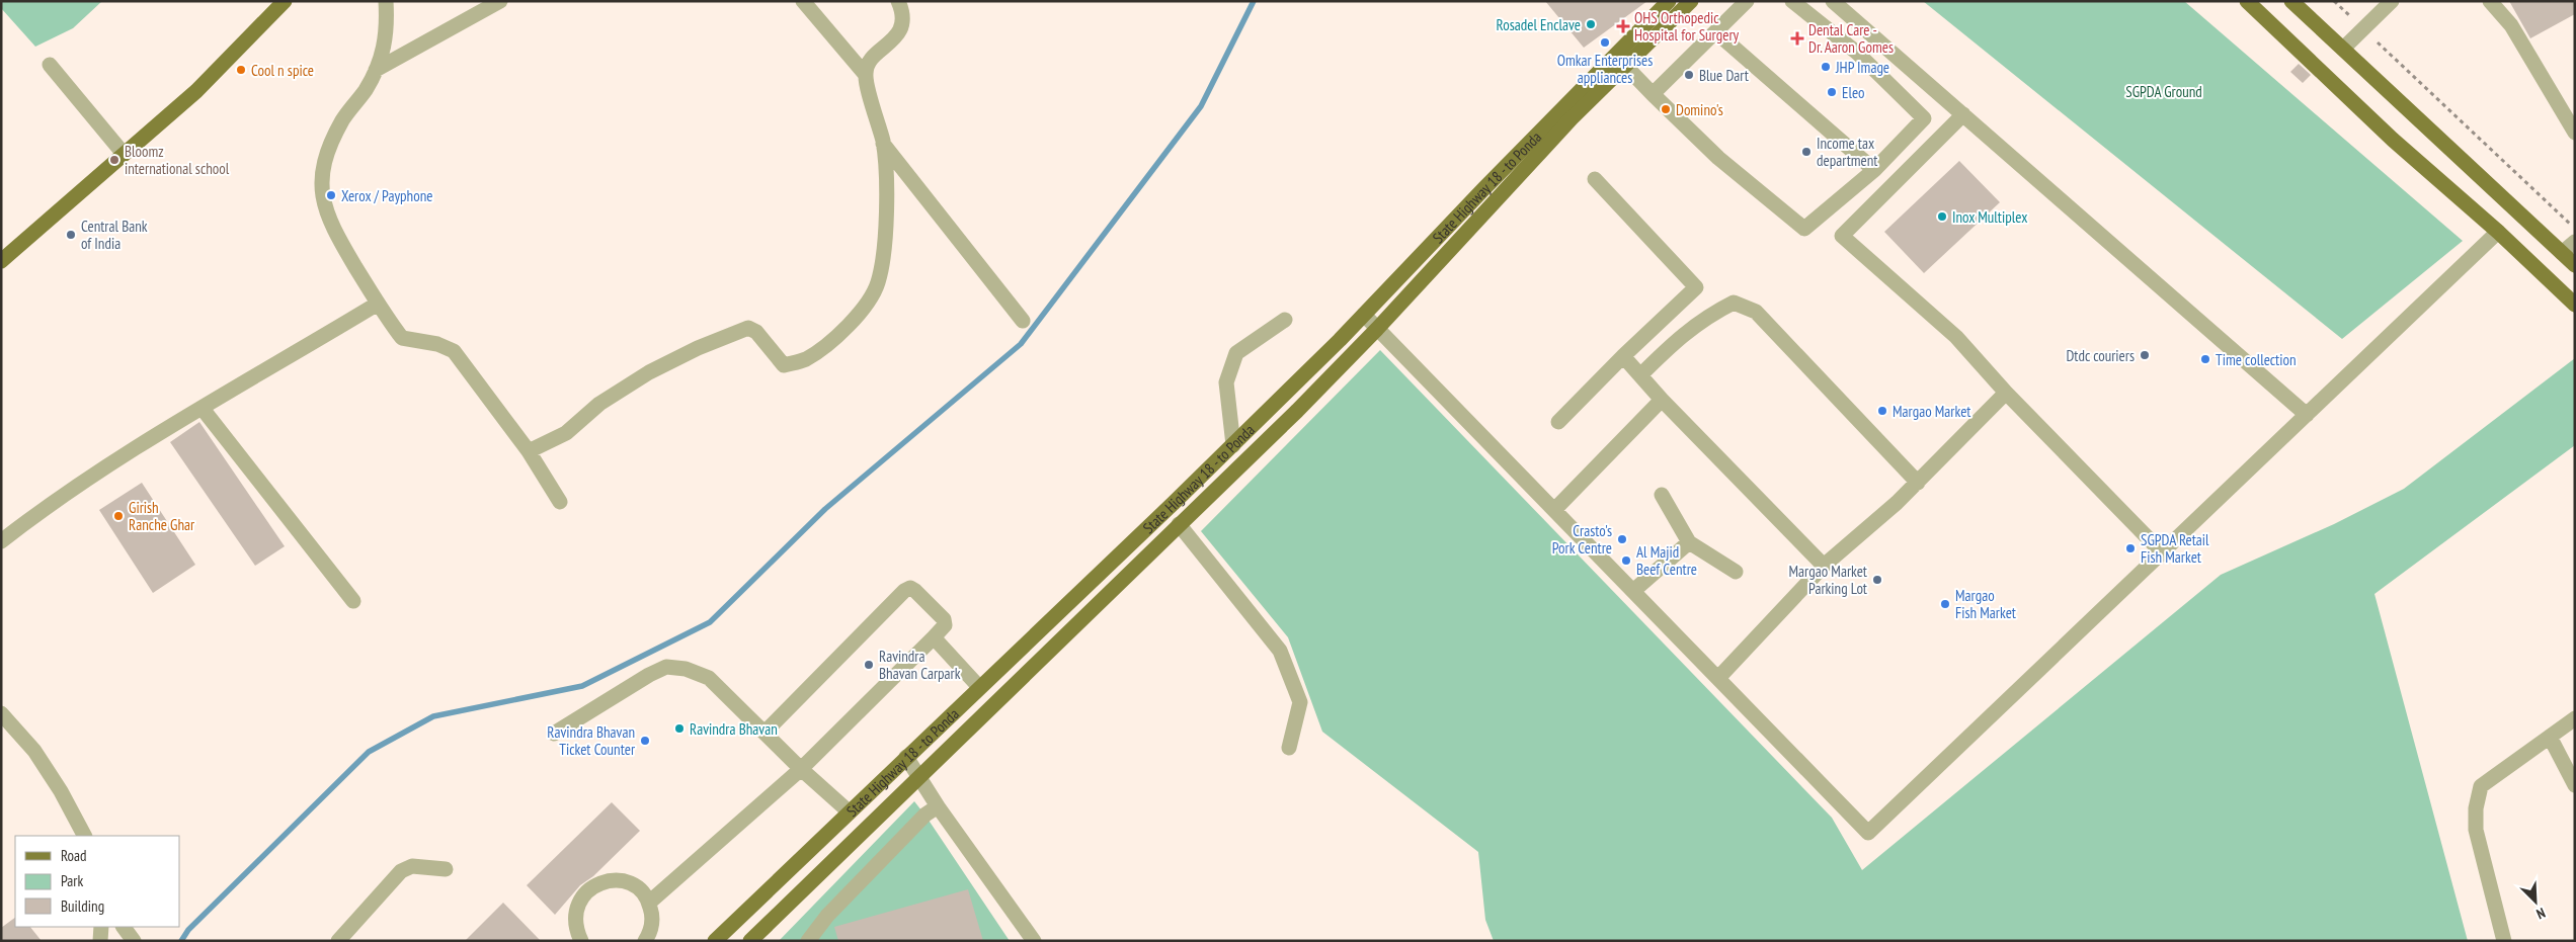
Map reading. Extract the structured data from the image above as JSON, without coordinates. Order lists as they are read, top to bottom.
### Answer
{
  "streets": {
    "main road": ["State Highway 18 - to Ponda"]
  },
  "parks": ["SGPDA Ground"],
  "places": {
    "other": [
      "Rosadel Enclave",
      "Omkar Enterprises appliances",
      "JHP Image",
      "Cool n spice",
      "Blue Dart",
      "Eleo",
      "Domino's",
      "Income tax department",
      "Bloomz international school",
      "Xerox / Payphone",
      "Inox Multiplex",
      "Central Bank of India",
      "Dtdc couriers",
      "Time collection",
      "Margao Market",
      "Girish Ranche Ghar",
      "Crasto's Pork Centre",
      "SGPDA Retail Fish Market",
      "Al Majid Beef Centre",
      "Margao Market Parking Lot",
      "Margao Fish Market",
      "Ravindra Bhavan Carpark",
      "Ravindra Bhavan",
      "Ravindra Bhavan Ticket Counter"
    ],
    "health": ["OHS Orthopedic Hospital for Surgery", "Dental Care - Dr. Aaron Gomes"]
  },
  "legend": ["Road", "Park", "Building"],
  "north": "bottom right"
}
